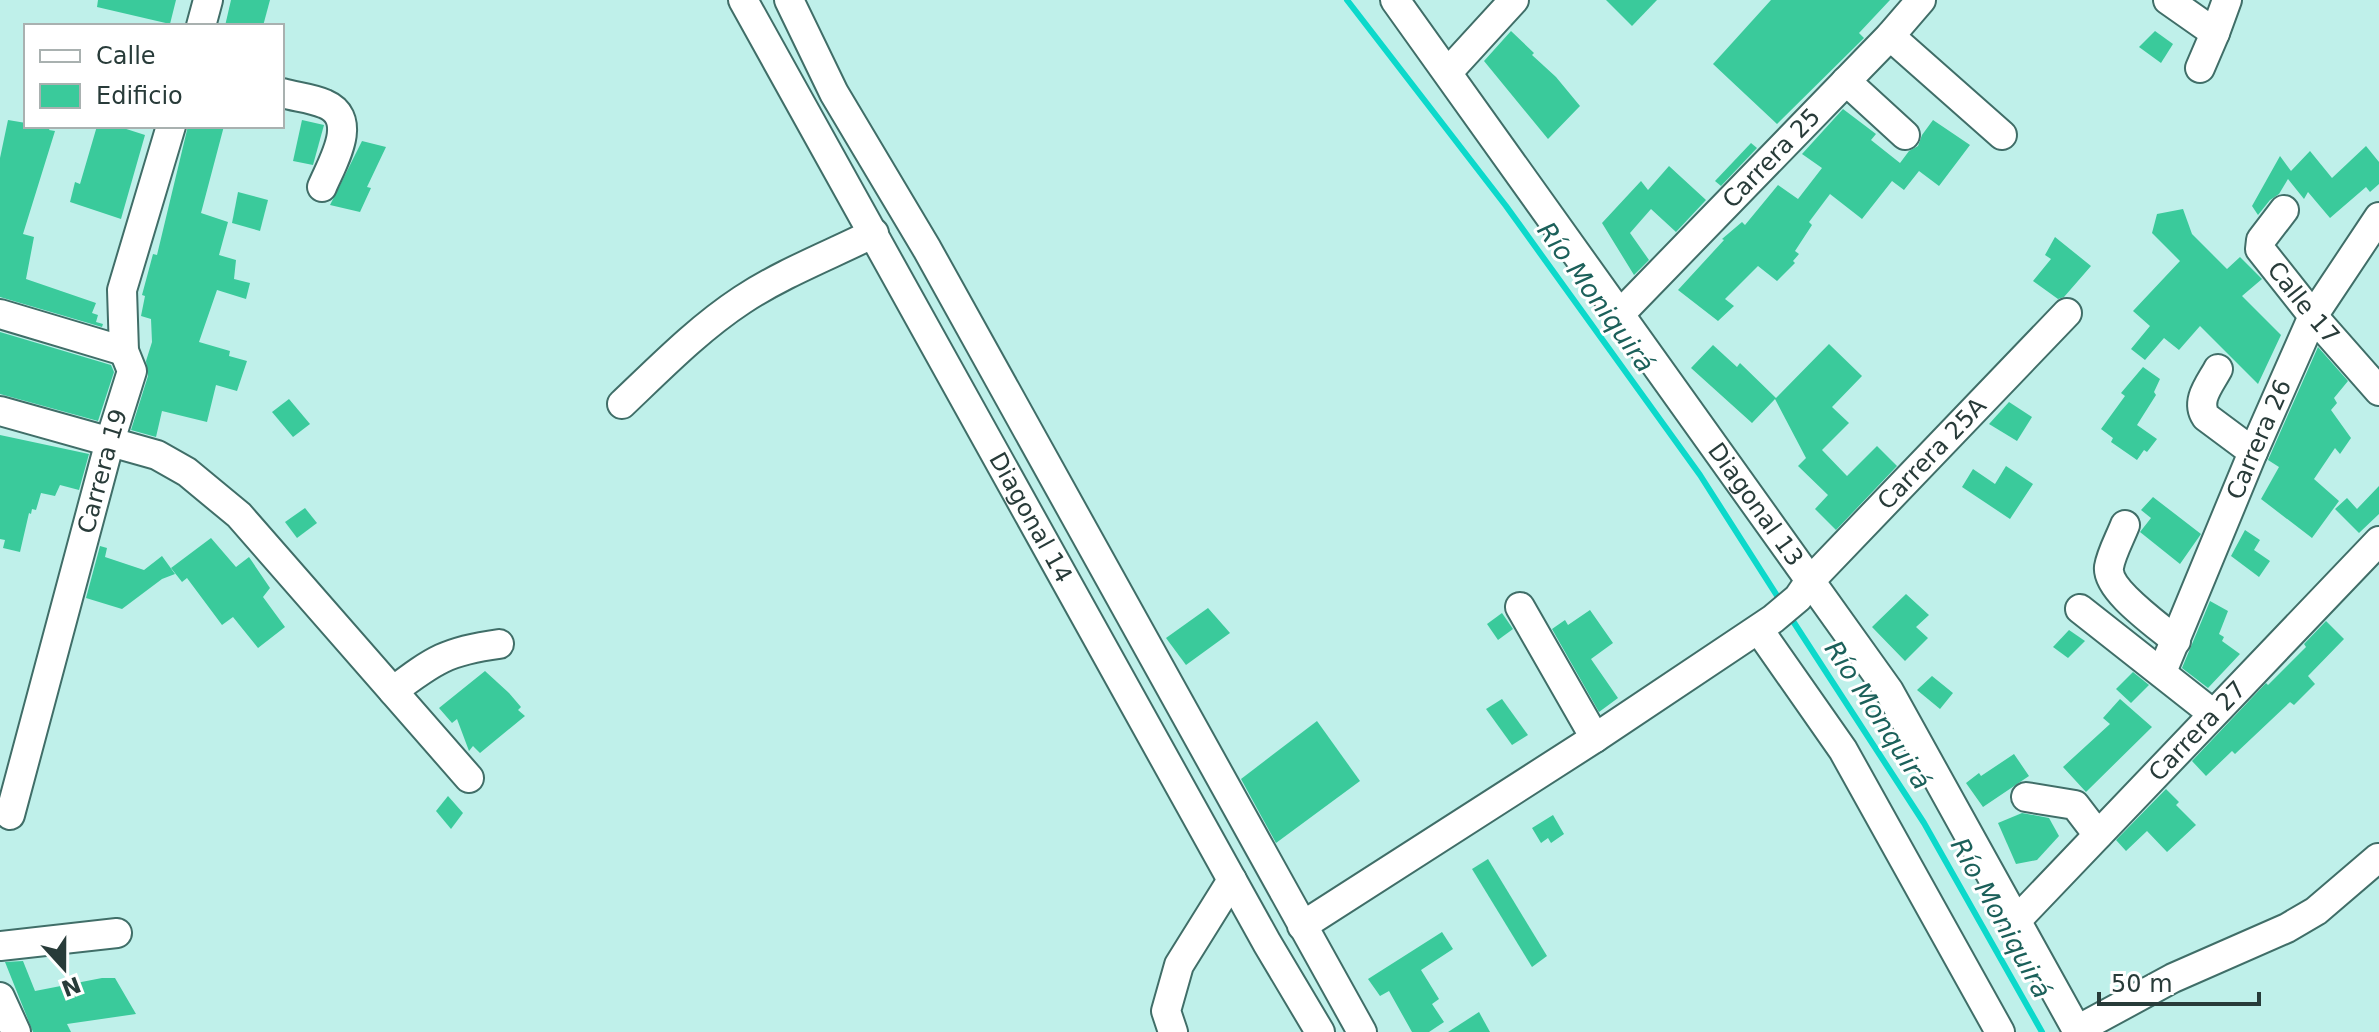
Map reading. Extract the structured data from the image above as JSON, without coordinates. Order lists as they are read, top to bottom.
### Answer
{
  "streets": {
    "street": [
      "Carrera 25",
      "Calle 17",
      "Carrera 26",
      "Carrera 25A",
      "Carrera 19",
      "Diagonal 13",
      "Diagonal 14",
      "Carrera 27"
    ]
  },
  "crossings": [
    ["Carrera 25", "Diagonal 13"],
    ["Calle 17", "Carrera 26"],
    ["Carrera 25A", "Diagonal 13"],
    ["Carrera 25A", "Diagonal 14"],
    ["Diagonal 13", "Carrera 27"]
  ],
  "water": ["Río Moniquirá", "Río Monquirá"],
  "legend": ["Calle", "Edificio"],
  "scale_bar": "50 m",
  "north": "bottom"
}
